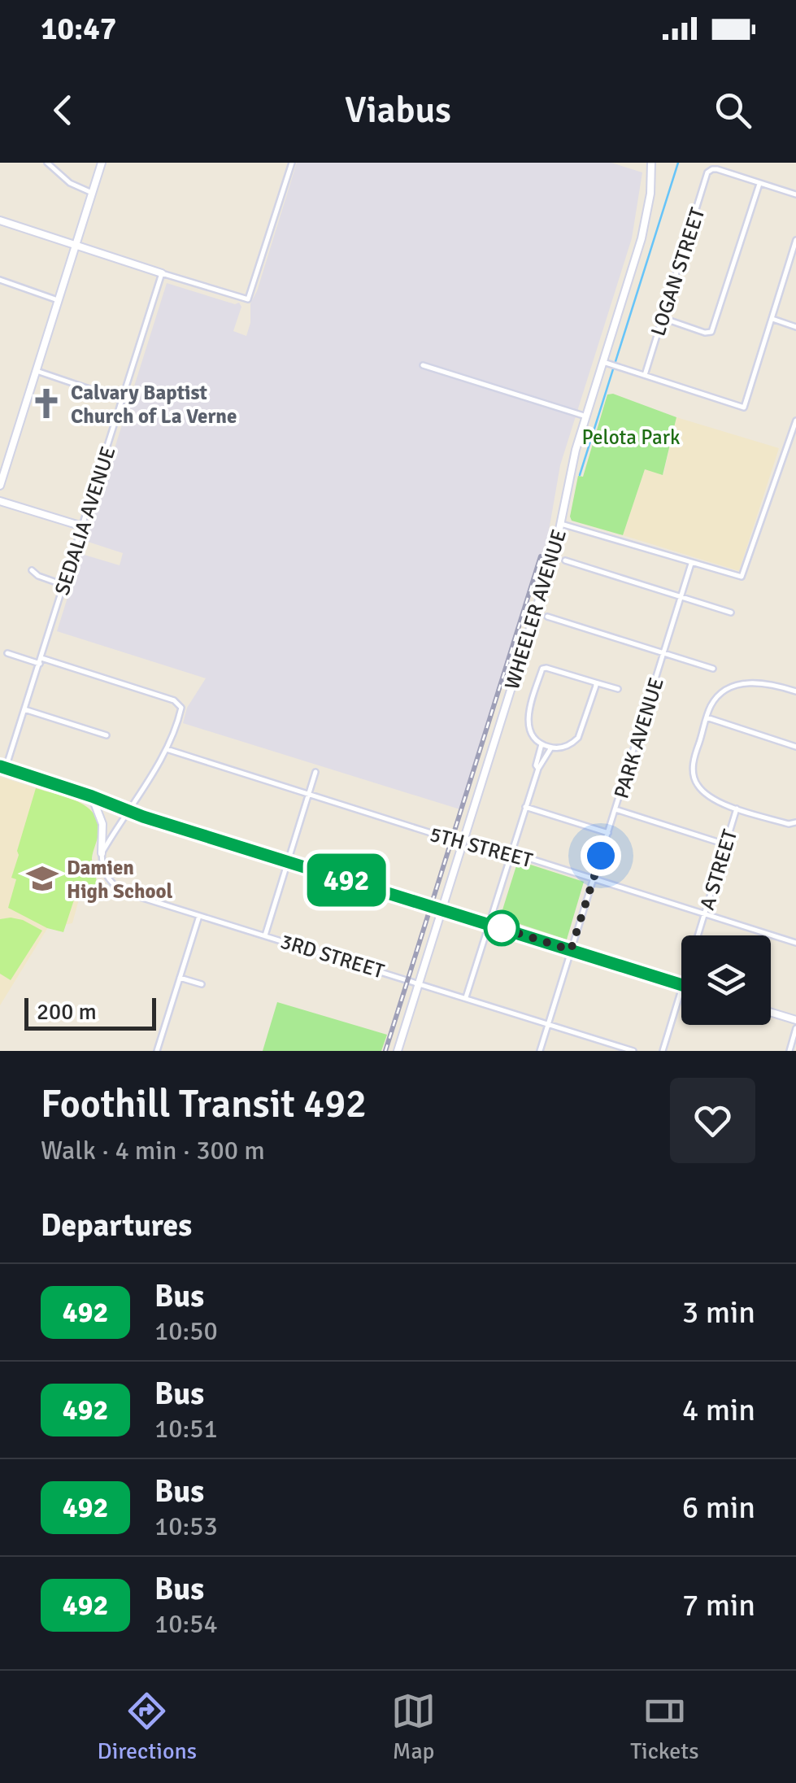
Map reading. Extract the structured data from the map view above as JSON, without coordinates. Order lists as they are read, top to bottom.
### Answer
{
  "streets": {
    "main road": ["WHEELER AVENUE"],
    "street": [
      "LOGAN STREET",
      "SEDALIA AVENUE",
      "PARK AVENUE",
      "5TH STREET",
      "A STREET",
      "3RD STREET"
    ]
  },
  "crossings": [
    ["WHEELER AVENUE", "5TH STREET"],
    ["WHEELER AVENUE", "3RD STREET"],
    ["PARK AVENUE", "5TH STREET"],
    ["PARK AVENUE", "3RD STREET"],
    ["5TH STREET", "A STREET"]
  ],
  "parks": ["Pelota Park"],
  "places": {
    "church": ["Calvary Baptist Church of La Verne"],
    "school or university": ["Damien High School"]
  },
  "lines": ["bus line 492"],
  "scale_bar": "200 m",
  "page": {
    "status": "10:47",
    "header": "Viabus",
    "on_map": "492",
    "scale": "200 m",
    "heading": [
      ["Foothill Transit 492", "Walk · 4 min · 300 m"],
      "Departures"
    ],
    "list": [
      {
        "mark": "492",
        "name": "Bus",
        "note": "10:50",
        "value": "3 min"
      },
      {
        "mark": "492",
        "name": "Bus",
        "note": "10:51",
        "value": "4 min"
      },
      {
        "mark": "492",
        "name": "Bus",
        "note": "10:53",
        "value": "6 min"
      },
      {
        "mark": "492",
        "name": "Bus",
        "note": "10:54",
        "value": "7 min"
      }
    ],
    "tabs": ["Directions", "Map", "Tickets"]
  }
}
